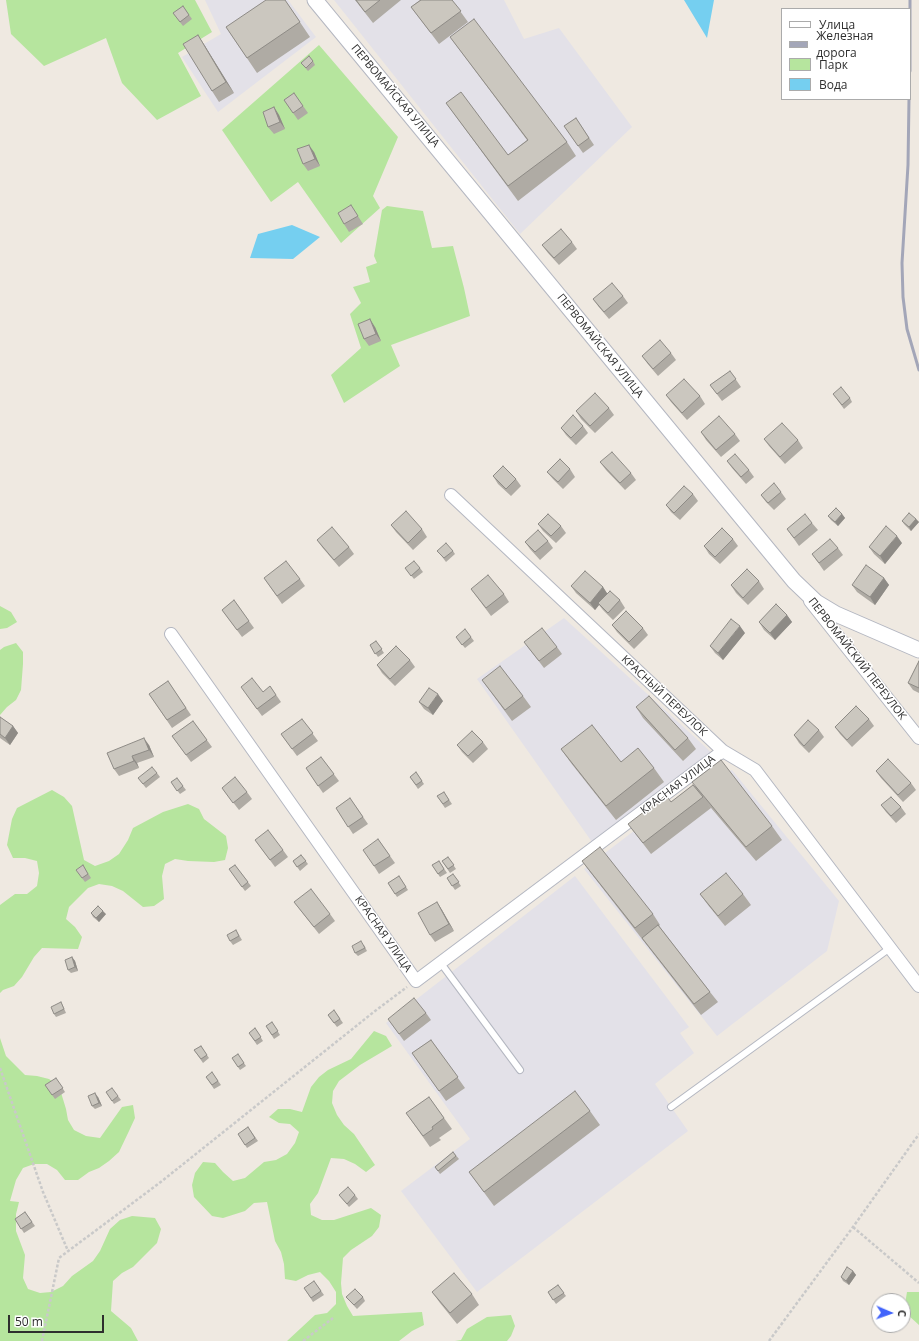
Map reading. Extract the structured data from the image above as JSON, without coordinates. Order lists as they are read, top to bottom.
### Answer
{
  "streets": {
    "street": [
      "ПЕРВОМАЙСКАЯ УЛИЦА",
      "ПЕРВОМАЙСКИЙ ПЕРЕУЛОК",
      "КРАСНЫЙ ПЕРЕУЛОК",
      "КРАСНАЯ УЛИЦА"
    ]
  },
  "crossings": [
    ["ПЕРВОМАЙСКАЯ УЛИЦА", "ПЕРВОМАЙСКИЙ ПЕРЕУЛОК"],
    ["КРАСНЫЙ ПЕРЕУЛОК", "КРАСНАЯ УЛИЦА"]
  ],
  "legend": [
    "Улица",
    "Железная дорога",
    "Парк",
    "Вода"
  ],
  "scale_bar": "50 m",
  "north": "right"
}
